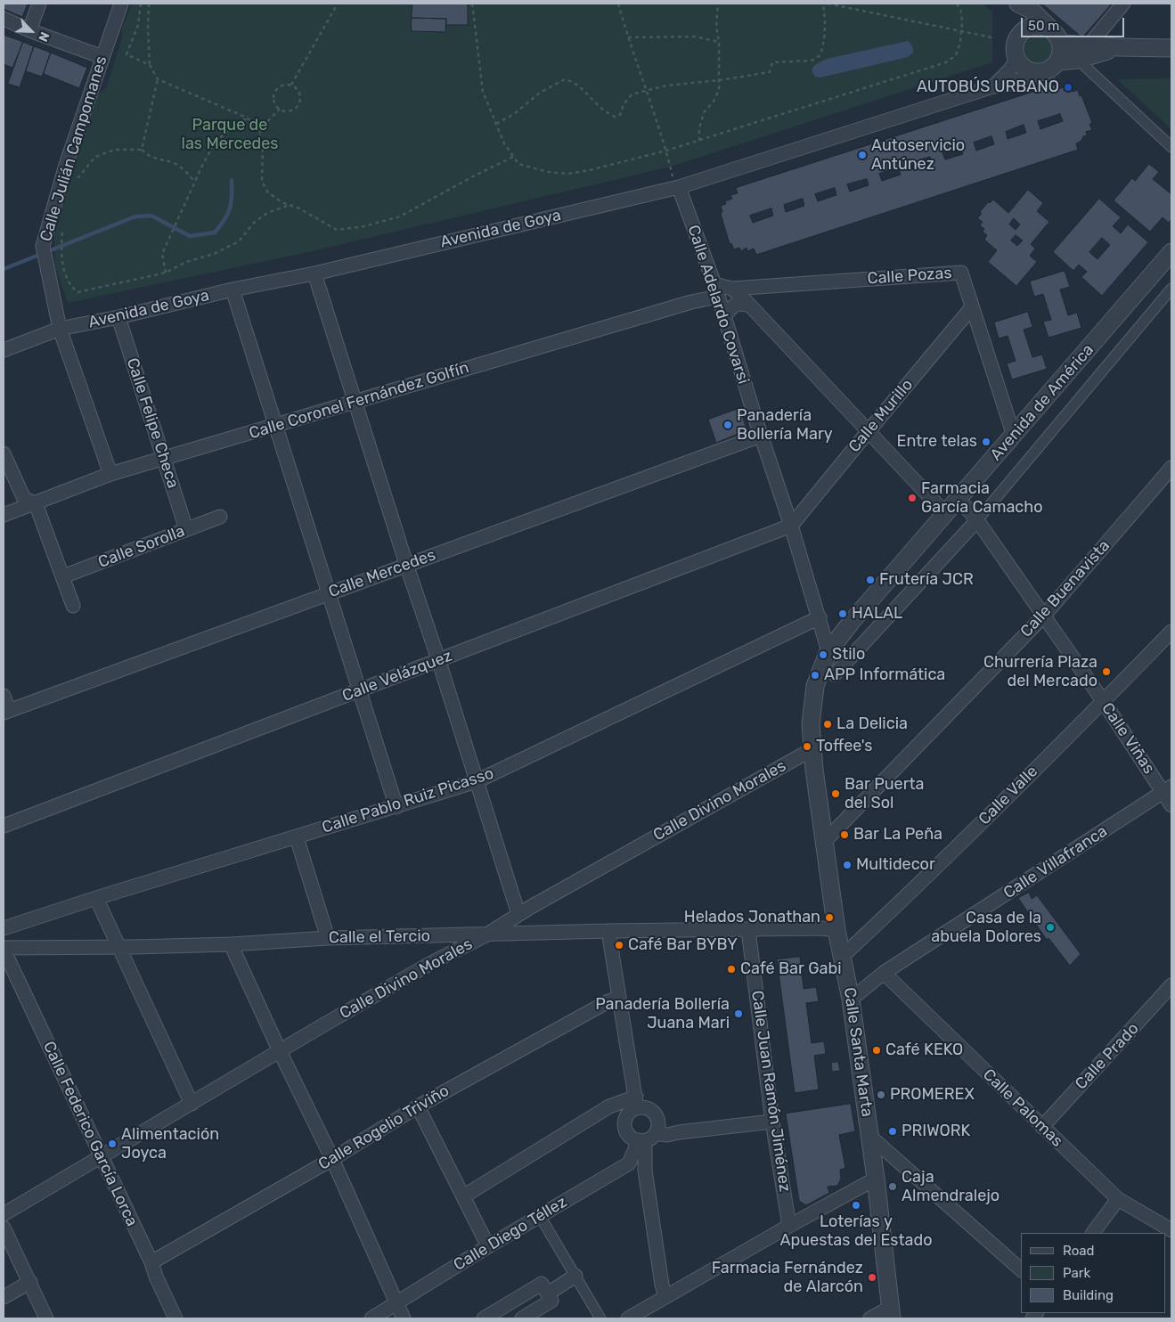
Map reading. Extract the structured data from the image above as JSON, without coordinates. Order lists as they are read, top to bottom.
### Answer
{
  "streets": {
    "street": [
      "Calle Julián Campomanes",
      "Avenida de Goya",
      "Calle Pozas",
      "Calle Adelardo Covarsi",
      "Calle Coronel Fernández Golfín",
      "Avenida de América",
      "Calle Murillo",
      "Calle Felipe Checa",
      "Calle Sorolla",
      "Calle Mercedes",
      "Calle Buenavista",
      "Calle Velázquez",
      "Calle Viñas",
      "Calle Valle",
      "Calle Pablo Ruiz Picasso",
      "Calle Divino Morales",
      "Calle Villafranca",
      "Calle el Tercio",
      "Calle Santa Marta",
      "Calle Prado",
      "Calle Juan Ramón Jiménez",
      "Calle Palomas",
      "Calle Rogelio Triviño",
      "Calle Federico García Lorca",
      "Calle Diego Téllez"
    ]
  },
  "crossings": [
    ["Calle Julián Campomanes", "Avenida de Goya"],
    ["Calle Julián Campomanes", "Calle Coronel Fernández Golfín"],
    ["Avenida de Goya", "Calle Adelardo Covarsi"],
    ["Avenida de Goya", "Calle Felipe Checa"],
    ["Calle Pozas", "Calle Adelardo Covarsi"],
    ["Calle Pozas", "Calle Coronel Fernández Golfín"],
    ["Calle Pozas", "Avenida de América"],
    ["Calle Pozas", "Calle Murillo"],
    ["Calle Adelardo Covarsi", "Calle Coronel Fernández Golfín"],
    ["Calle Adelardo Covarsi", "Avenida de América"],
    ["Calle Adelardo Covarsi", "Calle Murillo"],
    ["Calle Adelardo Covarsi", "Calle Mercedes"],
    ["Calle Adelardo Covarsi", "Calle Velázquez"],
    ["Calle Adelardo Covarsi", "Calle Pablo Ruiz Picasso"],
    ["Calle Coronel Fernández Golfín", "Calle Felipe Checa"],
    ["Avenida de América", "Calle Viñas"],
    ["Avenida de América", "Calle Santa Marta"],
    ["Calle Murillo", "Calle Velázquez"],
    ["Calle Felipe Checa", "Calle Sorolla"],
    ["Calle Buenavista", "Calle Viñas"],
    ["Calle Buenavista", "Calle Santa Marta"],
    ["Calle Viñas", "Calle Valle"],
    ["Calle Viñas", "Calle Villafranca"],
    ["Calle Valle", "Calle Santa Marta"],
    ["Calle Divino Morales", "Calle el Tercio"],
    ["Calle Divino Morales", "Calle Santa Marta"],
    ["Calle Divino Morales", "Calle Federico García Lorca"],
    ["Calle Villafranca", "Calle Santa Marta"],
    ["Calle Villafranca", "Calle Palomas"],
    ["Calle el Tercio", "Calle Santa Marta"],
    ["Calle el Tercio", "Calle Juan Ramón Jiménez"],
    ["Calle el Tercio", "Calle Federico García Lorca"],
    ["Calle Prado", "Calle Palomas"],
    ["Calle Rogelio Triviño", "Calle Federico García Lorca"]
  ],
  "parks": ["Parque de las Mercedes"],
  "places": [
    "AUTOBÚS URBANO",
    "Autoservicio Antúnez",
    "Panadería Bollería Mary",
    "Entre telas",
    "Farmacia García Camacho",
    "Frutería JCR",
    "HALAL",
    "Stilo",
    "Churrería Plaza del Mercado",
    "APP Informática",
    "La Delicia",
    "Toffee's",
    "Bar Puerta del Sol",
    "Bar La Peña",
    "Multidecor",
    "Helados Jonathan",
    "Casa de la abuela Dolores",
    "Café Bar BYBY",
    "Café Bar Gabi",
    "Panadería Bollería Juana Mari",
    "Café KEKO",
    "PROMEREX",
    "PRIWORK",
    "Alimentación Joyca",
    "Caja Almendralejo",
    "Loterías y Apuestas del Estado",
    "Farmacia Fernández de Alarcón"
  ],
  "legend": ["Road", "Park", "Building"],
  "scale_bar": "50 m",
  "north": "bottom right"
}
